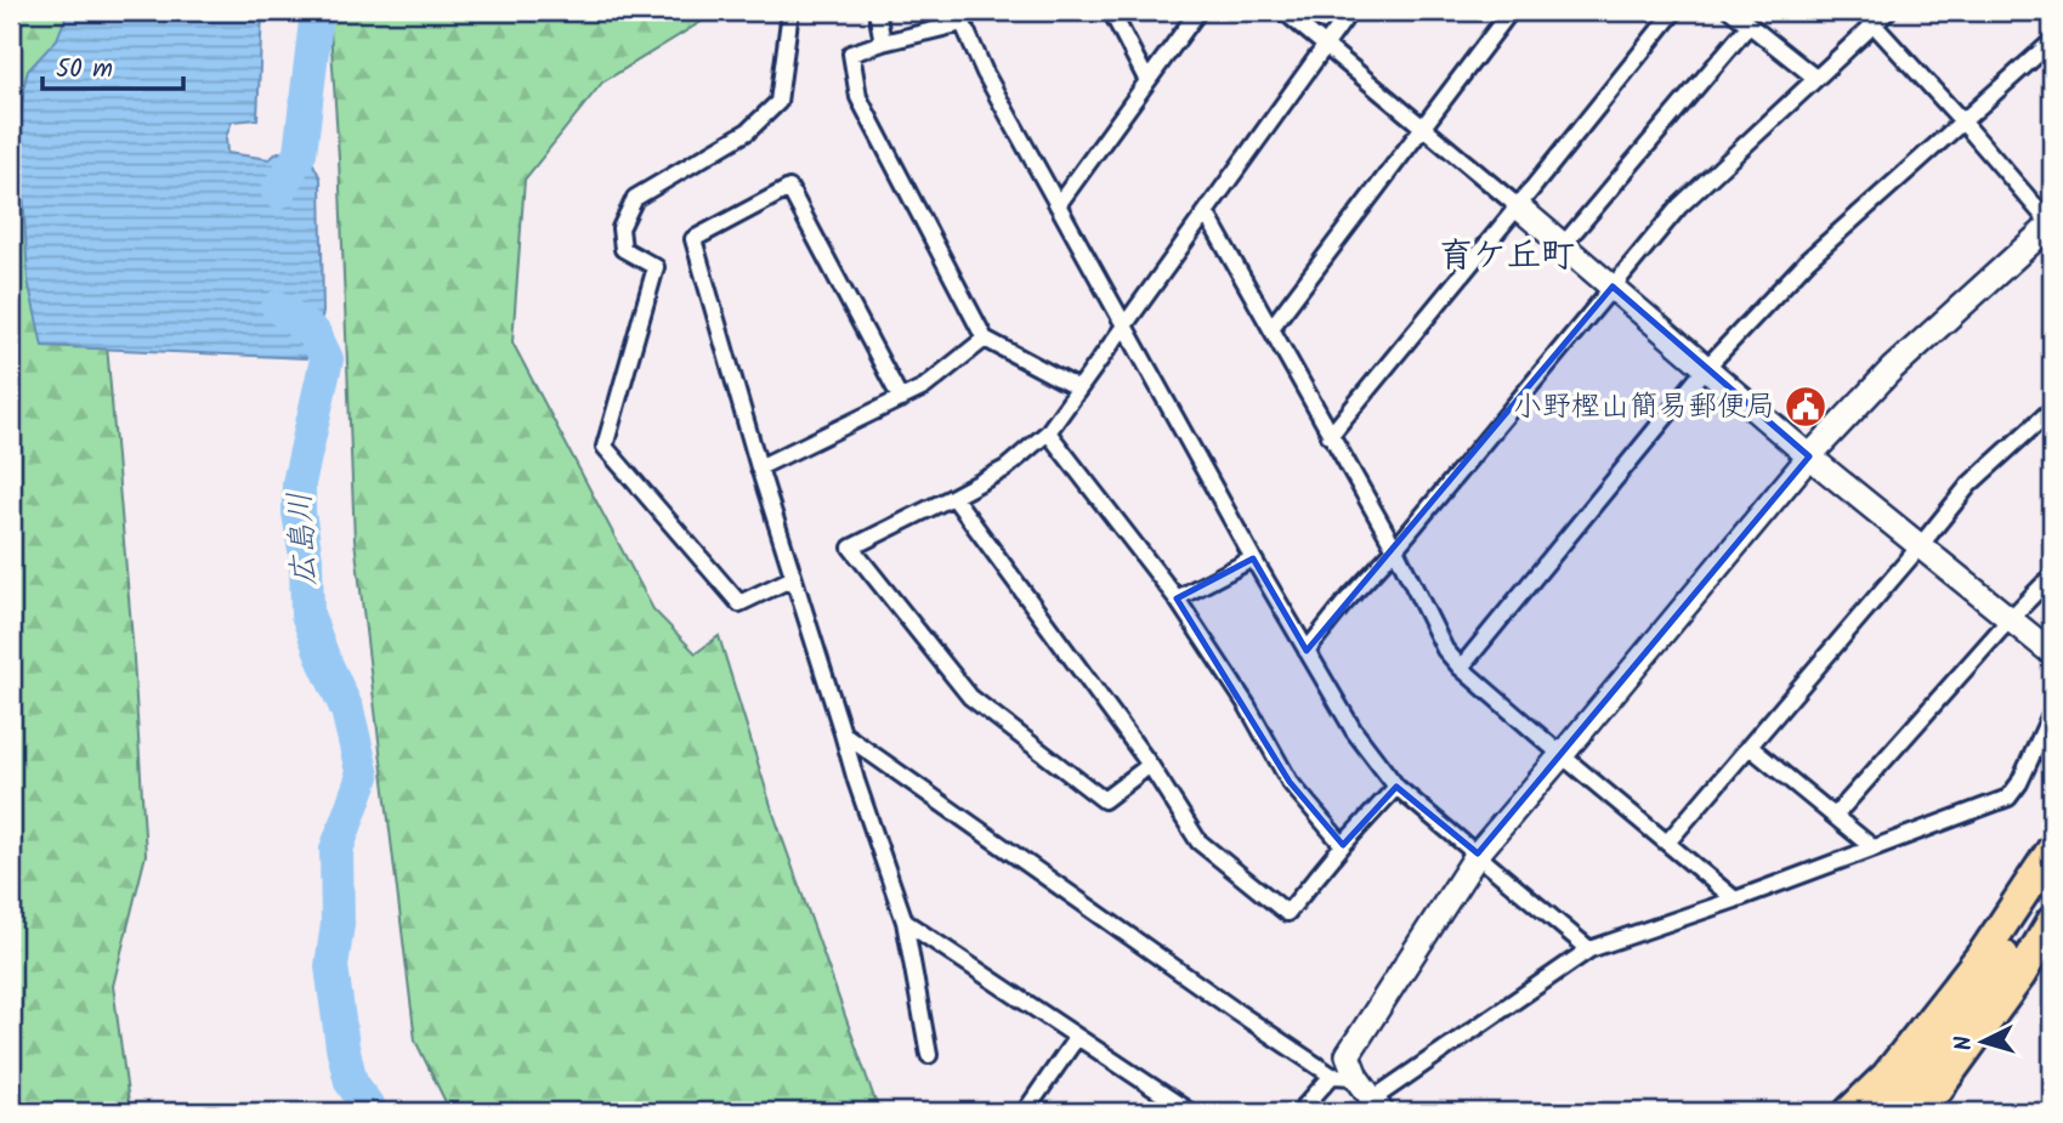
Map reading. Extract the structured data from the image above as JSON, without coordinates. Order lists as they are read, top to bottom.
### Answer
{
  "districts": ["育ケ丘町"],
  "water": ["広島川"],
  "places": {
    "public building": ["小野樫山簡易郵便局"]
  },
  "scale_bar": "50 m",
  "north": "left"
}
